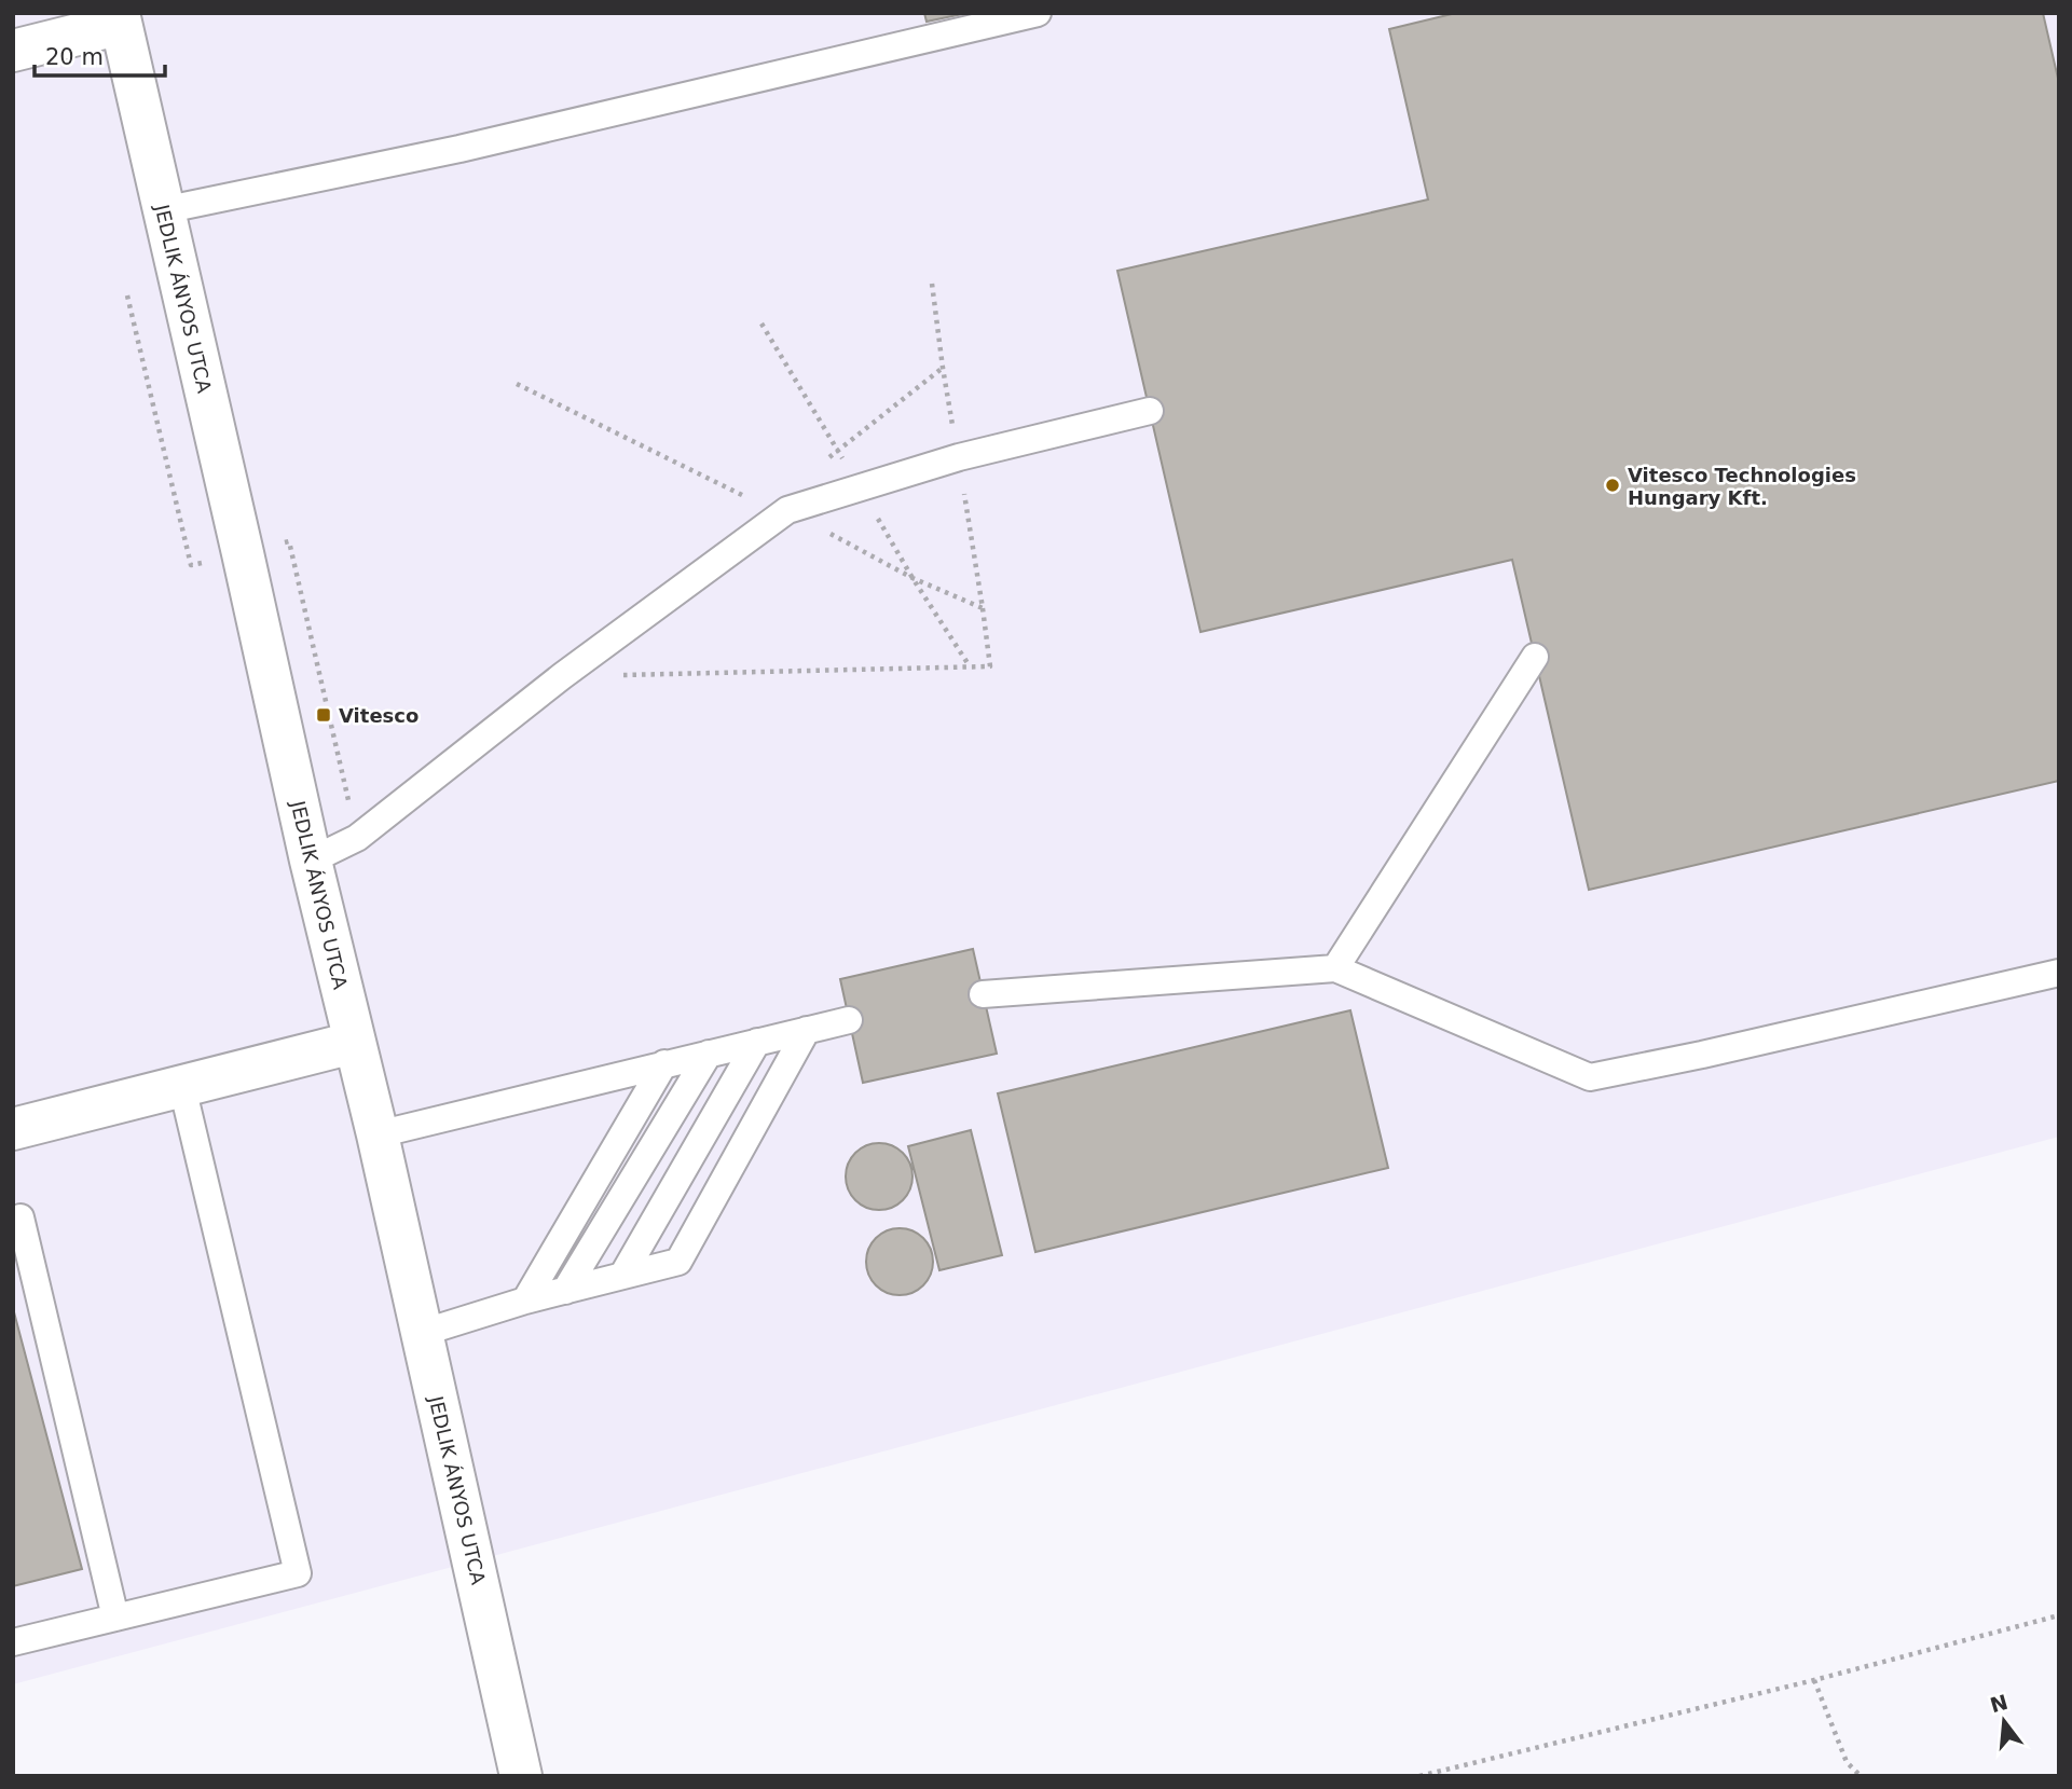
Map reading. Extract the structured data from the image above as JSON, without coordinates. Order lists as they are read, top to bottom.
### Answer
{
  "streets": {
    "street": ["JEDLIK ÁNYOS UTCA"]
  },
  "places": {
    "other": ["Vitesco Technologies Hungary Kft."],
    "transit": ["Vitesco"]
  },
  "scale_bar": "20 m",
  "north": "top"
}
